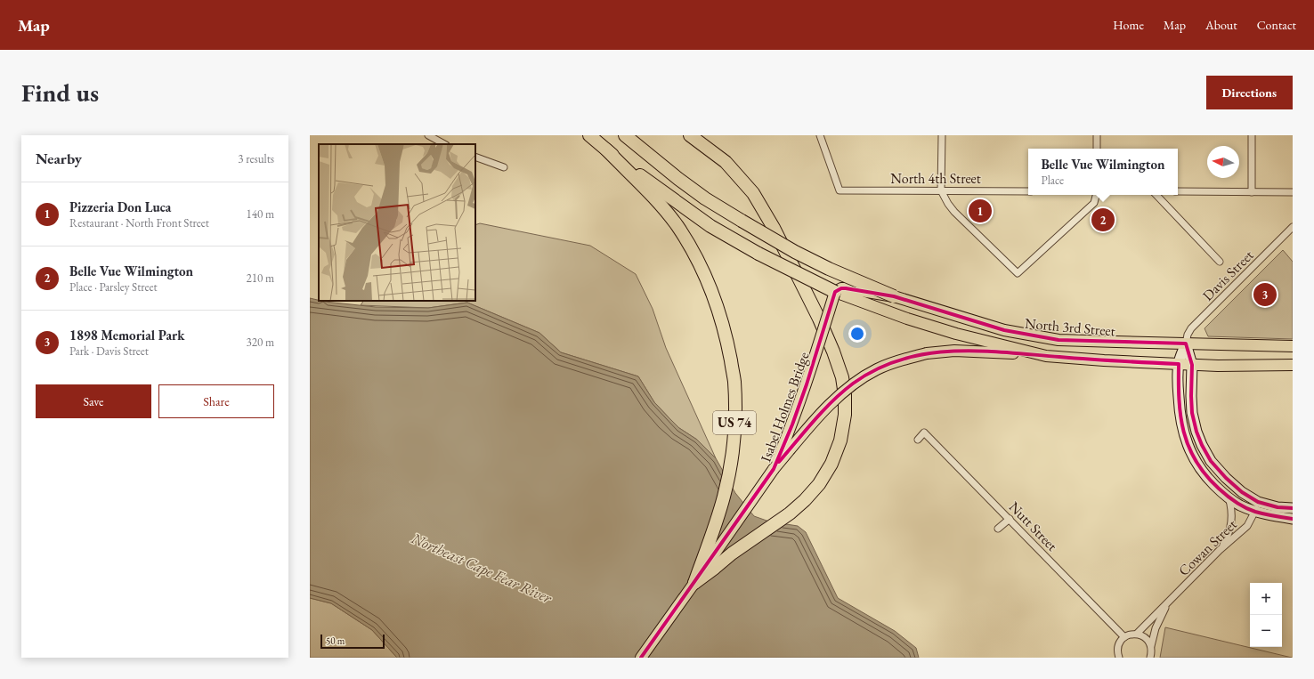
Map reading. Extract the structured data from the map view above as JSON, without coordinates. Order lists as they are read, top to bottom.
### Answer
{
  "streets": {
    "highway": ["US 74"],
    "main road": ["North 3rd Street", "Isabel Holmes Bridge"],
    "street": [
      "North 4th Street",
      "Davis Street",
      "Nutt Street",
      "Cowan Street"
    ]
  },
  "crossings": [
    ["Davis Street", "North 3rd Street"],
    ["North 3rd Street", "Isabel Holmes Bridge"],
    ["Isabel Holmes Bridge", "US 74"]
  ],
  "water": ["Northeast Cape Fear River"],
  "scale_bar": "50 m",
  "north": "left",
  "page": {
    "header": "Map",
    "nav": [
      "Home",
      "Map",
      "About",
      "Contact"
    ],
    "buttons": [
      "Directions",
      ["Save", "Share"]
    ],
    "title": "Find us",
    "heading": ["Nearby", "3 results"],
    "popup": ["Belle Vue Wilmington", "Place"],
    "list": [
      {
        "mark": "1",
        "name": "Pizzeria Don Luca",
        "note": "Restaurant · North Front Street",
        "value": "140 m"
      },
      {
        "mark": "2",
        "name": "Belle Vue Wilmington",
        "note": "Place · Parsley Street",
        "value": "210 m"
      },
      {
        "mark": "3",
        "name": "1898 Memorial Park",
        "note": "Park · Davis Street",
        "value": "320 m"
      }
    ],
    "pins": ["1", "2", "3"],
    "map_buttons": ["+", "−"],
    "scale": "50 m"
  }
}
